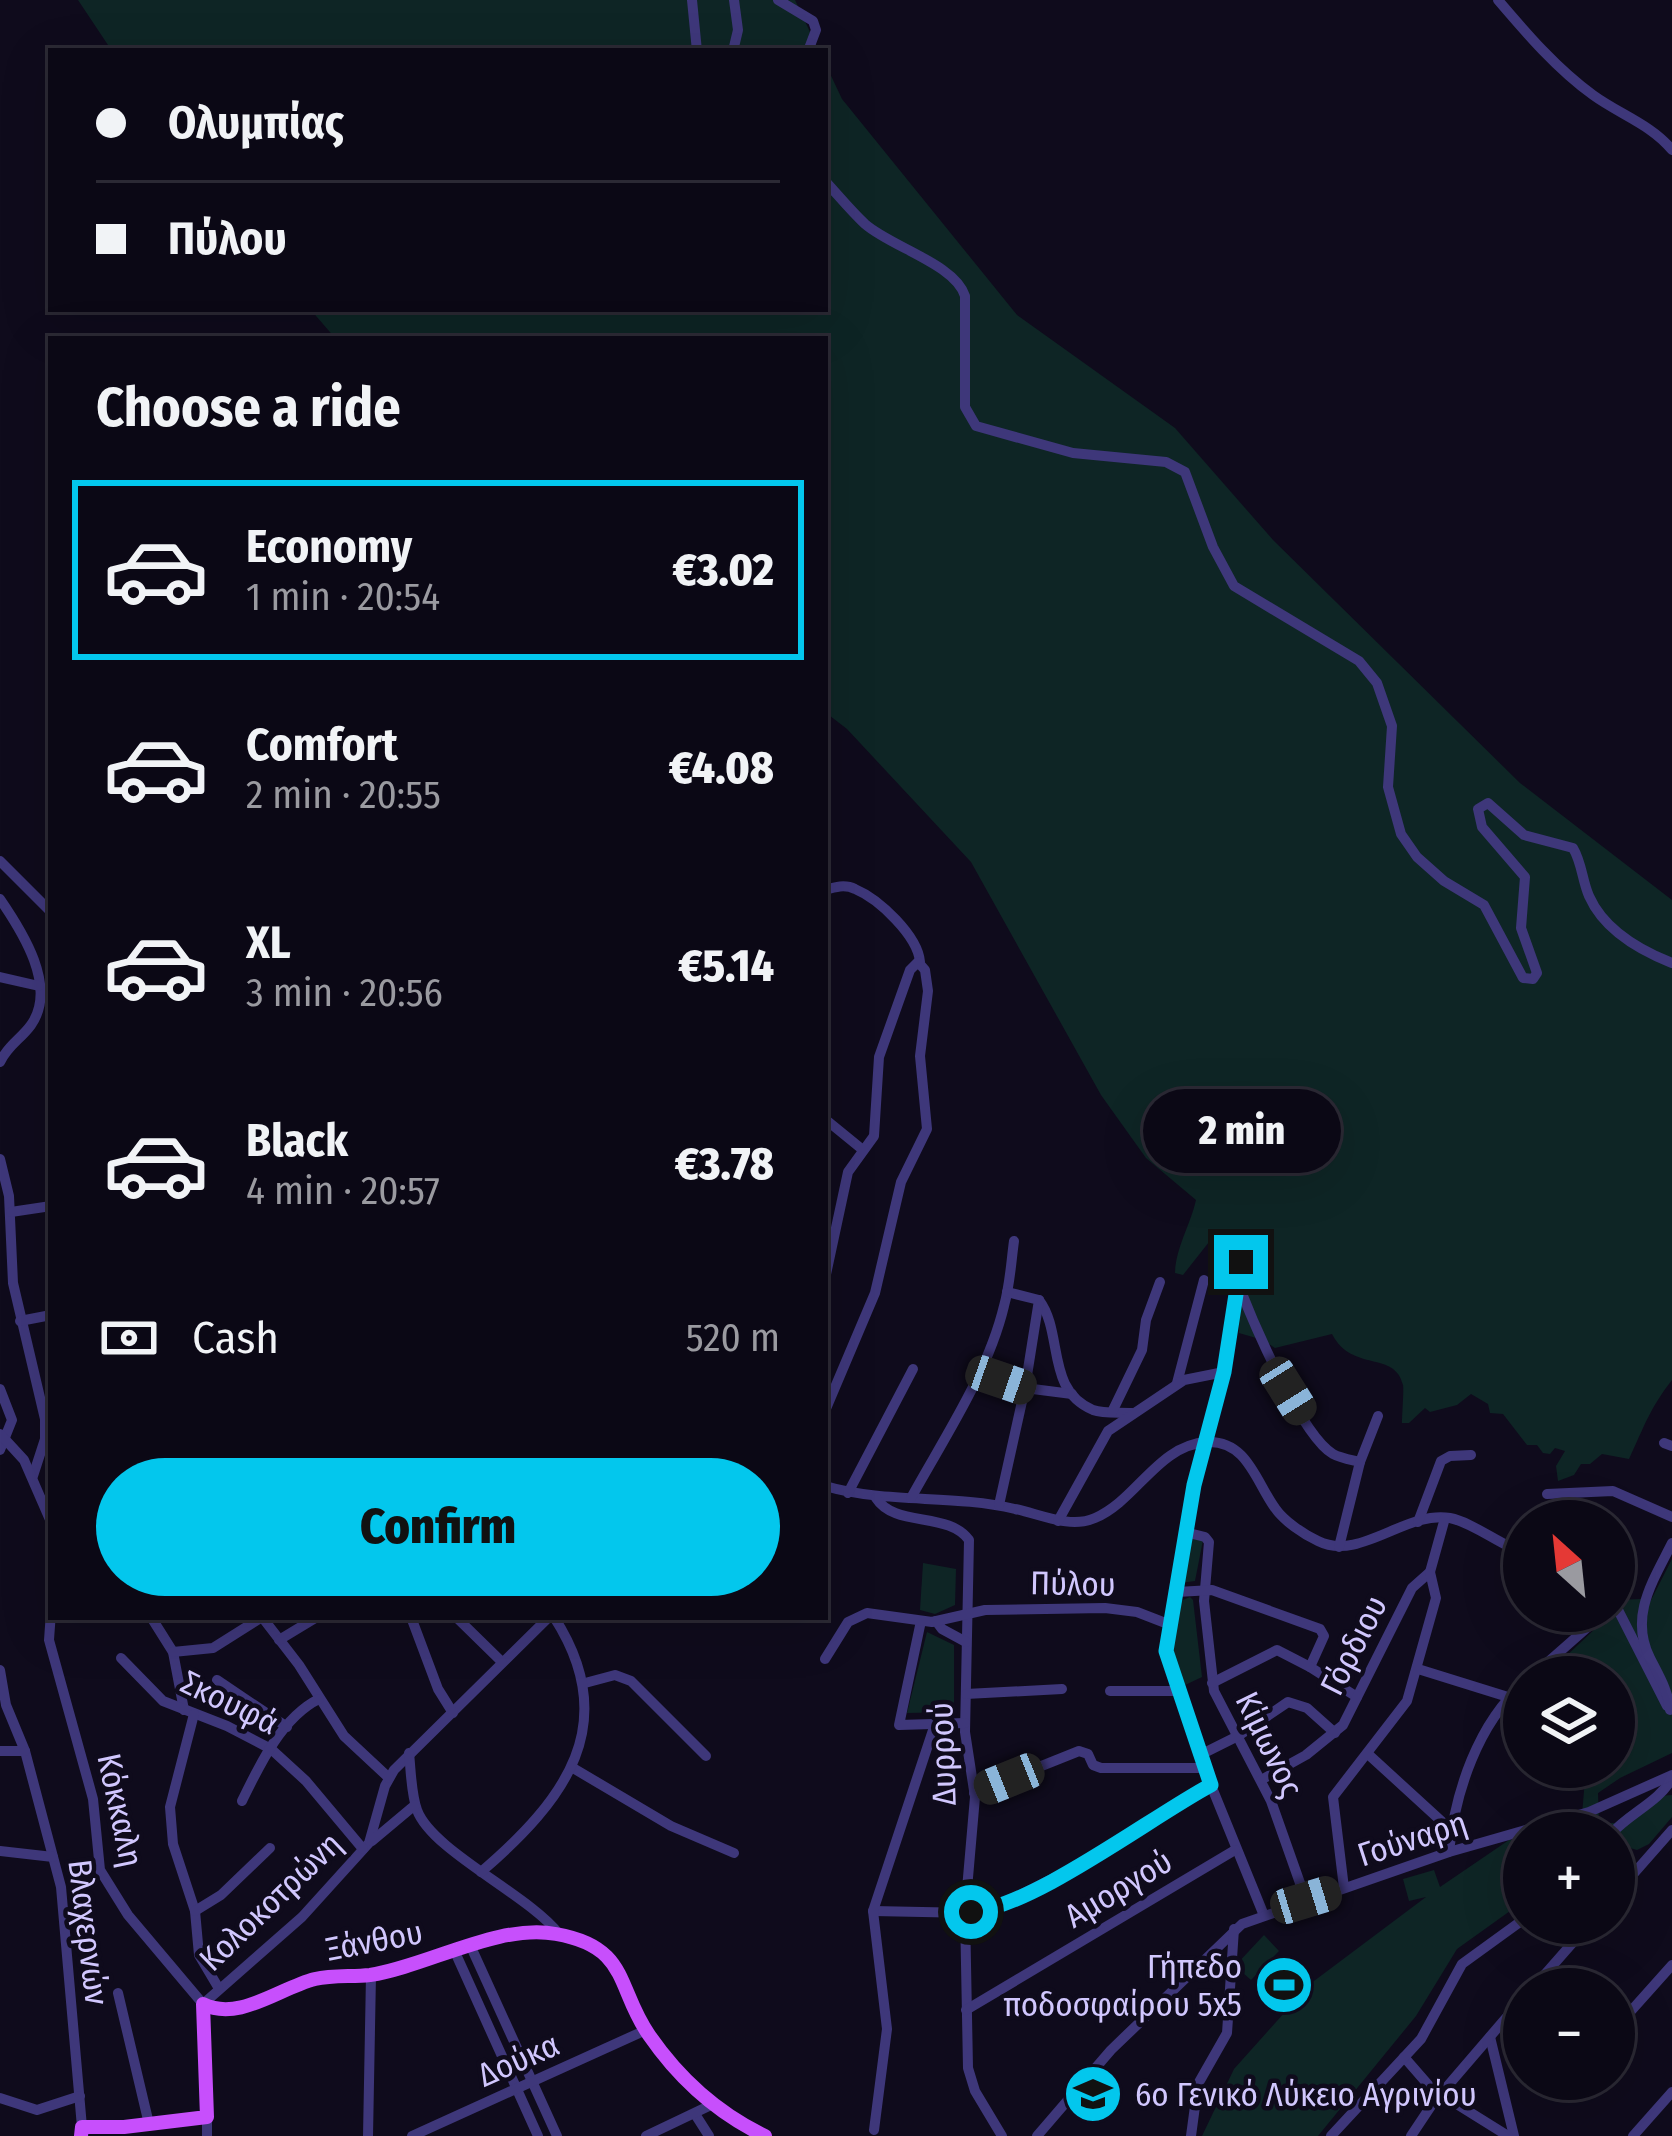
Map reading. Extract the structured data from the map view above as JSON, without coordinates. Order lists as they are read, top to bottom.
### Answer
{
  "streets": {
    "main road": ["Ξάνθου"],
    "street": [
      "Πύλου",
      "Γόρδιου",
      "Σκουφά",
      "Κίμωνος",
      "Δυρρού",
      "Κόκκαλη",
      "Γούναρη",
      "Αμοργού",
      "Κολοκοτρώνη",
      "Βλαχερνών",
      "Δούκα"
    ]
  },
  "crossings": [
    ["Πύλου", "Δυρρού"],
    ["Γόρδιου", "Κίμωνος"],
    ["Γόρδιου", "Γούναρη"],
    ["Σκουφά", "Κολοκοτρώνη"],
    ["Κίμωνος", "Γούναρη"],
    ["Δυρρού", "Αμοργού"],
    ["Κόκκαλη", "Κολοκοτρώνη"],
    ["Κόκκαλη", "Ξάνθου"],
    ["Κολοκοτρώνη", "Ξάνθου"]
  ],
  "places": {
    "sports": ["Γήπεδο ποδοσφαίρου 5x5"],
    "school or university": ["6ο Γενικό Λύκειο Αγρινίου"]
  },
  "north": "top left",
  "page": {
    "banner": ["Ολυμπίας", "Πύλου"],
    "heading": "Choose a ride",
    "list": [
      {
        "name": "Economy",
        "note": "1 min · 20:54",
        "value": "€3.02"
      },
      {
        "name": "Comfort",
        "note": "2 min · 20:55",
        "value": "€4.08"
      },
      {
        "name": "XL",
        "note": "3 min · 20:56",
        "value": "€5.14"
      },
      {
        "name": "Black",
        "note": "4 min · 20:57",
        "value": "€3.78"
      }
    ],
    "bubble": "2 min",
    "pay": ["Cash", "520 m"],
    "buttons": "Confirm",
    "map_buttons": ["+", "−"]
  }
}
